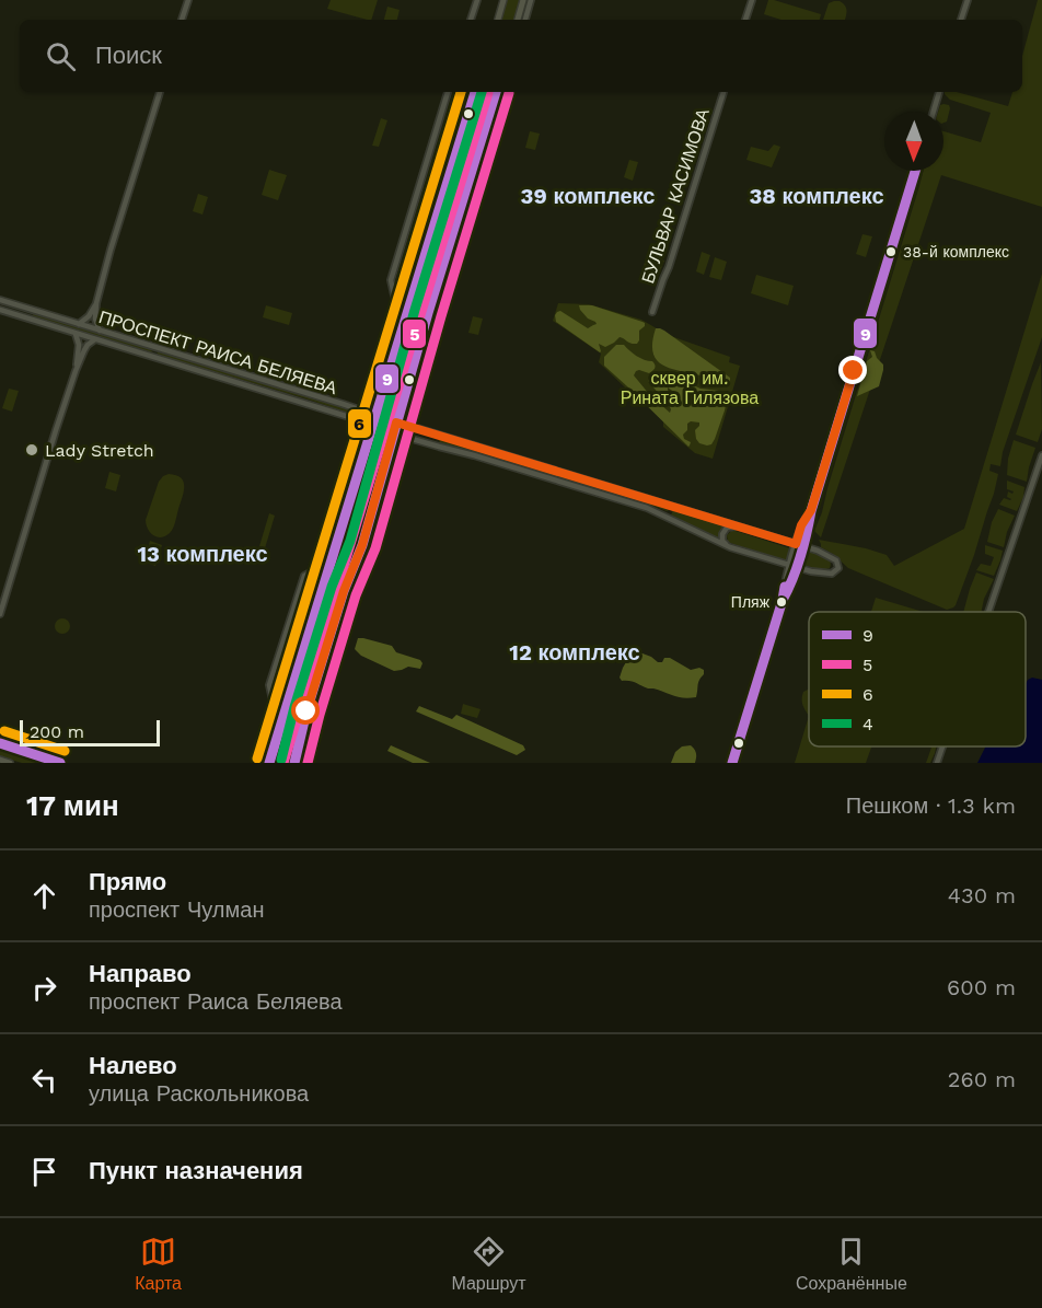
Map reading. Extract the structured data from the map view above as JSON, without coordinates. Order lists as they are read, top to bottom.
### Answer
{
  "streets": {
    "street": ["БУЛЬВАР КАСИМОВА", "ПРОСПЕКТ РАИСА БЕЛЯЕВА"]
  },
  "districts": [
    "39 комплекс",
    "38 комплекс",
    "13 комплекс",
    "12 комплекс"
  ],
  "parks": ["сквер им. Рината Гилязова"],
  "places": ["38-й комплекс", "Lady Stretch", "Пляж"],
  "lines": [
    "transit line 9",
    "transit line 6",
    "transit line 4",
    "transit line 5"
  ],
  "legend": [
    "9",
    "5",
    "6",
    "4"
  ],
  "scale_bar": "200 m",
  "north": "bottom",
  "page": {
    "search": "Поиск",
    "scale": "200 m",
    "heading": ["17 мин", "Пешком · 1.3 km"],
    "list": [
      ["Прямо", "проспект Чулман", "430 m"],
      ["Направо", "проспект Раиса Беляева", "600 m"],
      ["Налево", "улица Раскольникова", "260 m"],
      "Пункт назначения"
    ],
    "nav": ["Карта", "Маршрут", "Сохранённые"]
  }
}
